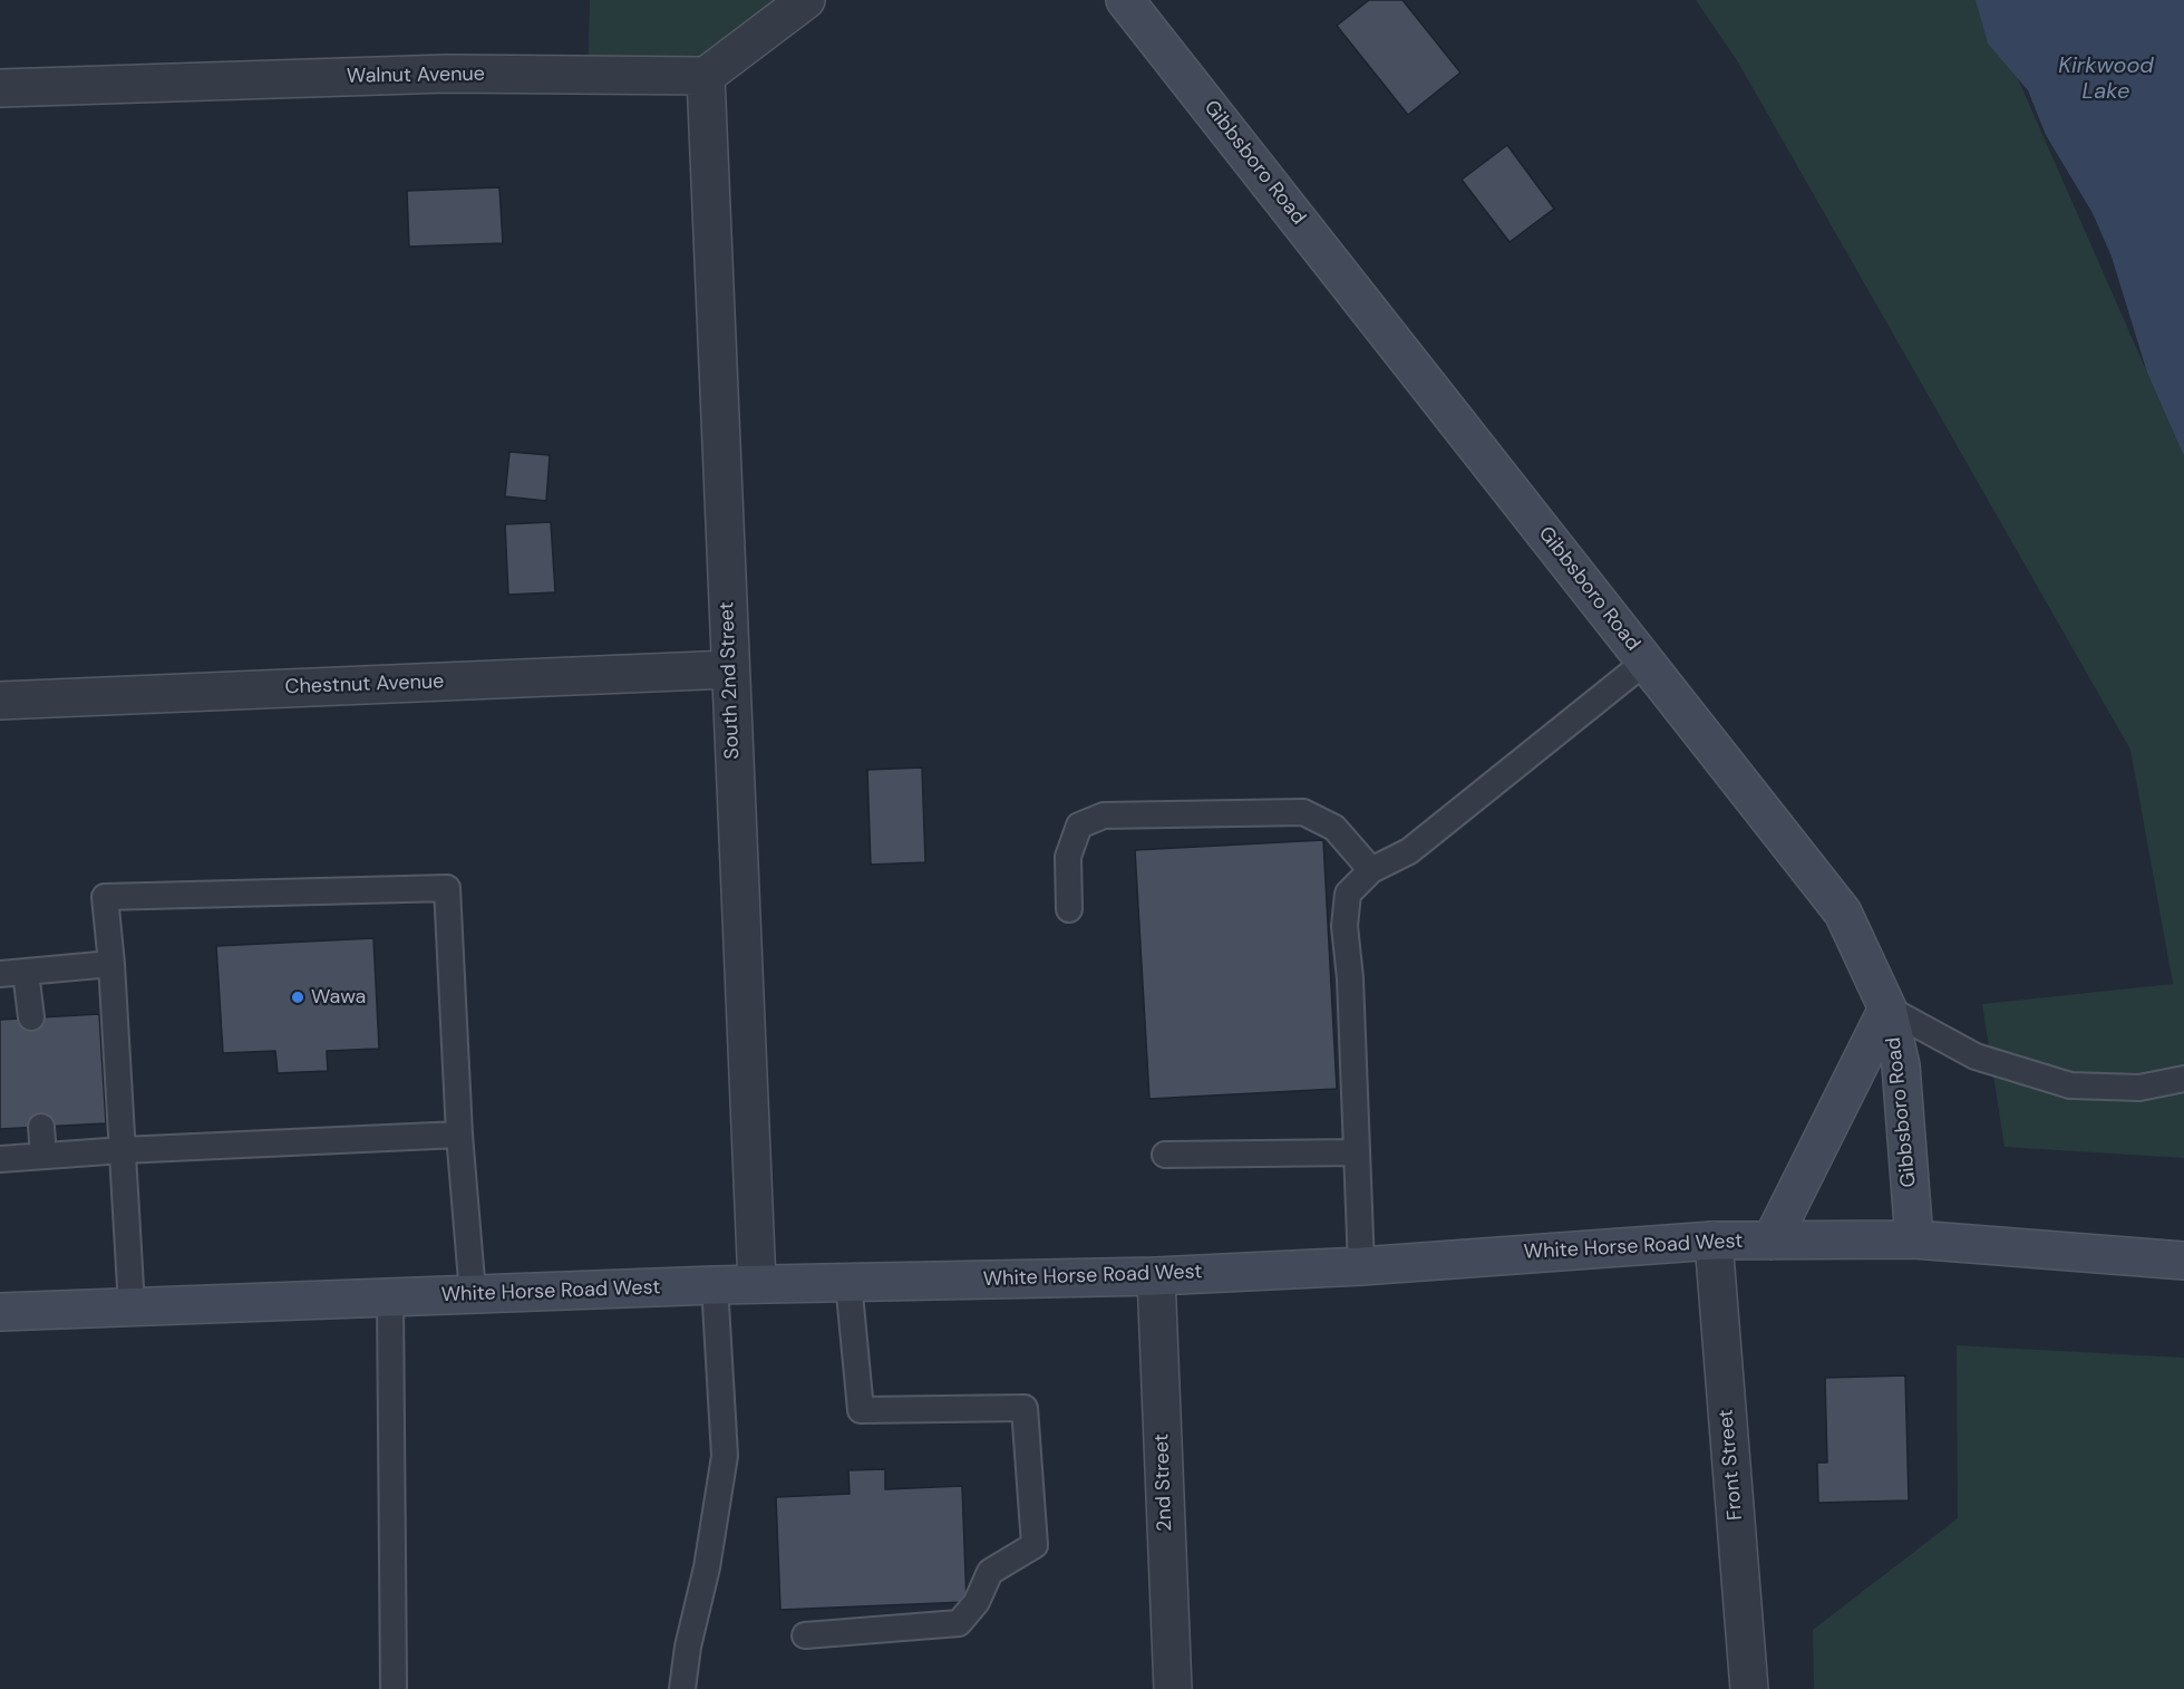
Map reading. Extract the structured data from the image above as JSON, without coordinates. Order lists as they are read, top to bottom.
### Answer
{
  "streets": {
    "main road": ["Gibbsboro Road", "White Horse Road West"],
    "street": [
      "Walnut Avenue",
      "South 2nd Street",
      "Chestnut Avenue",
      "Front Street",
      "2nd Street"
    ]
  },
  "crossings": [
    ["Walnut Avenue", "South 2nd Street"],
    ["Gibbsboro Road", "White Horse Road West"],
    ["South 2nd Street", "Chestnut Avenue"],
    ["South 2nd Street", "White Horse Road West"],
    ["White Horse Road West", "Front Street"],
    ["White Horse Road West", "2nd Street"]
  ],
  "water": ["Kirkwood Lake"],
  "places": ["Wawa"]
}
